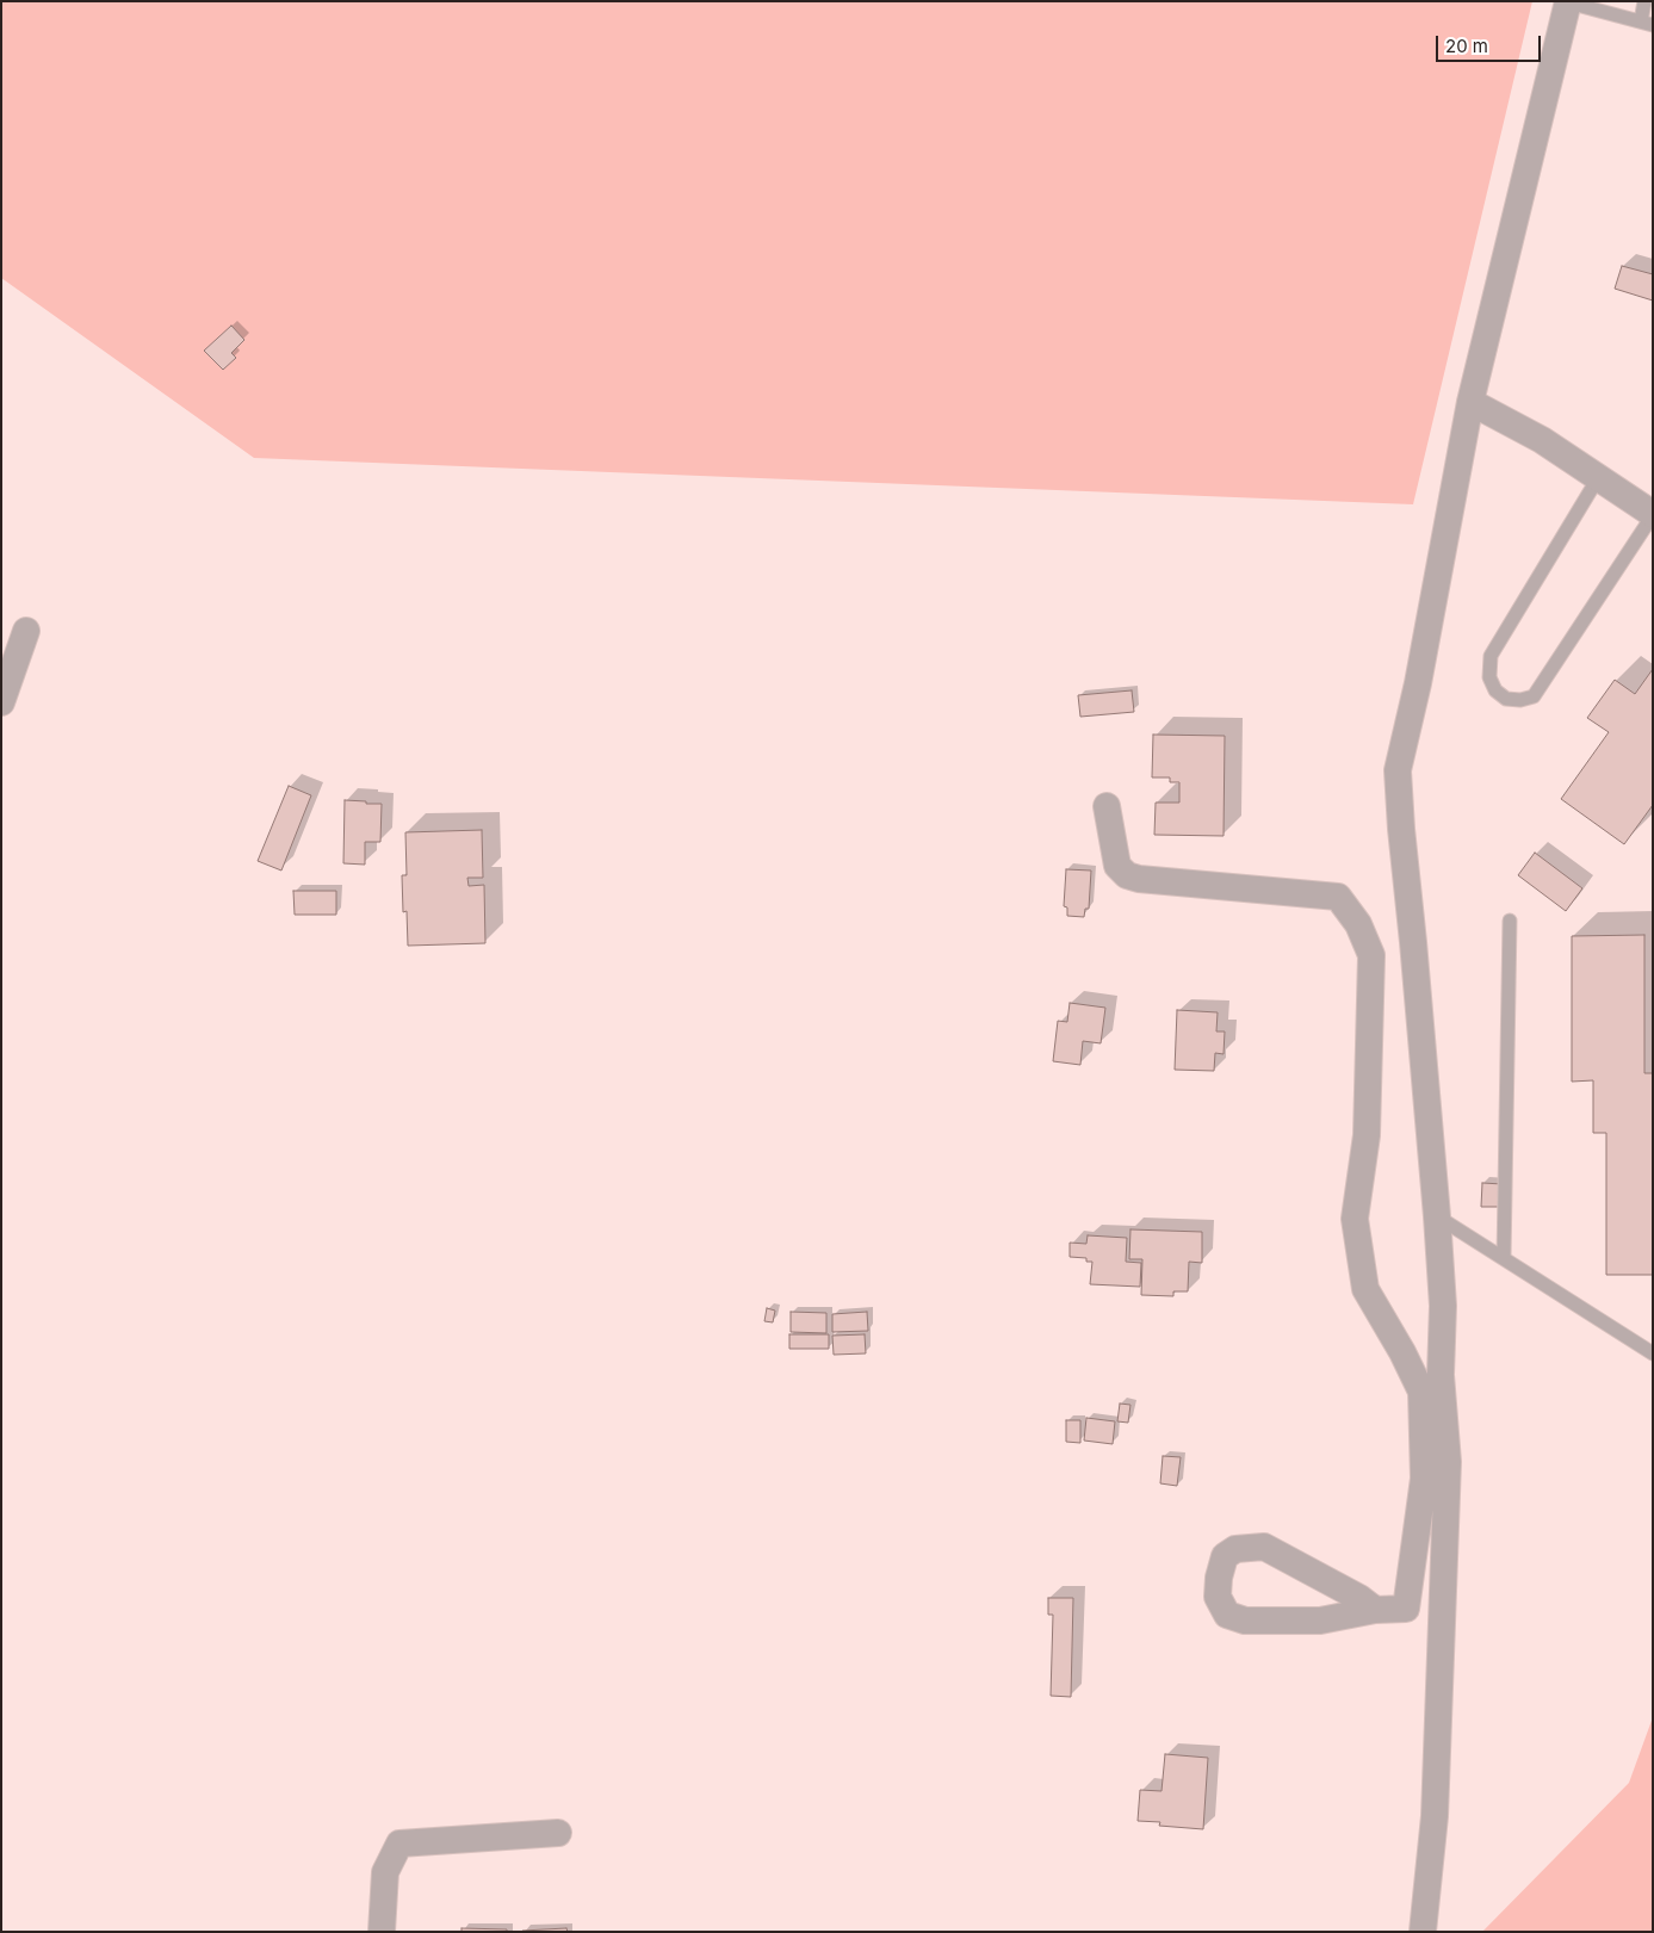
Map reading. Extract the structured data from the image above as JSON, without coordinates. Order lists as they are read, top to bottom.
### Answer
{
  "scale_bar": "20 m"
}
